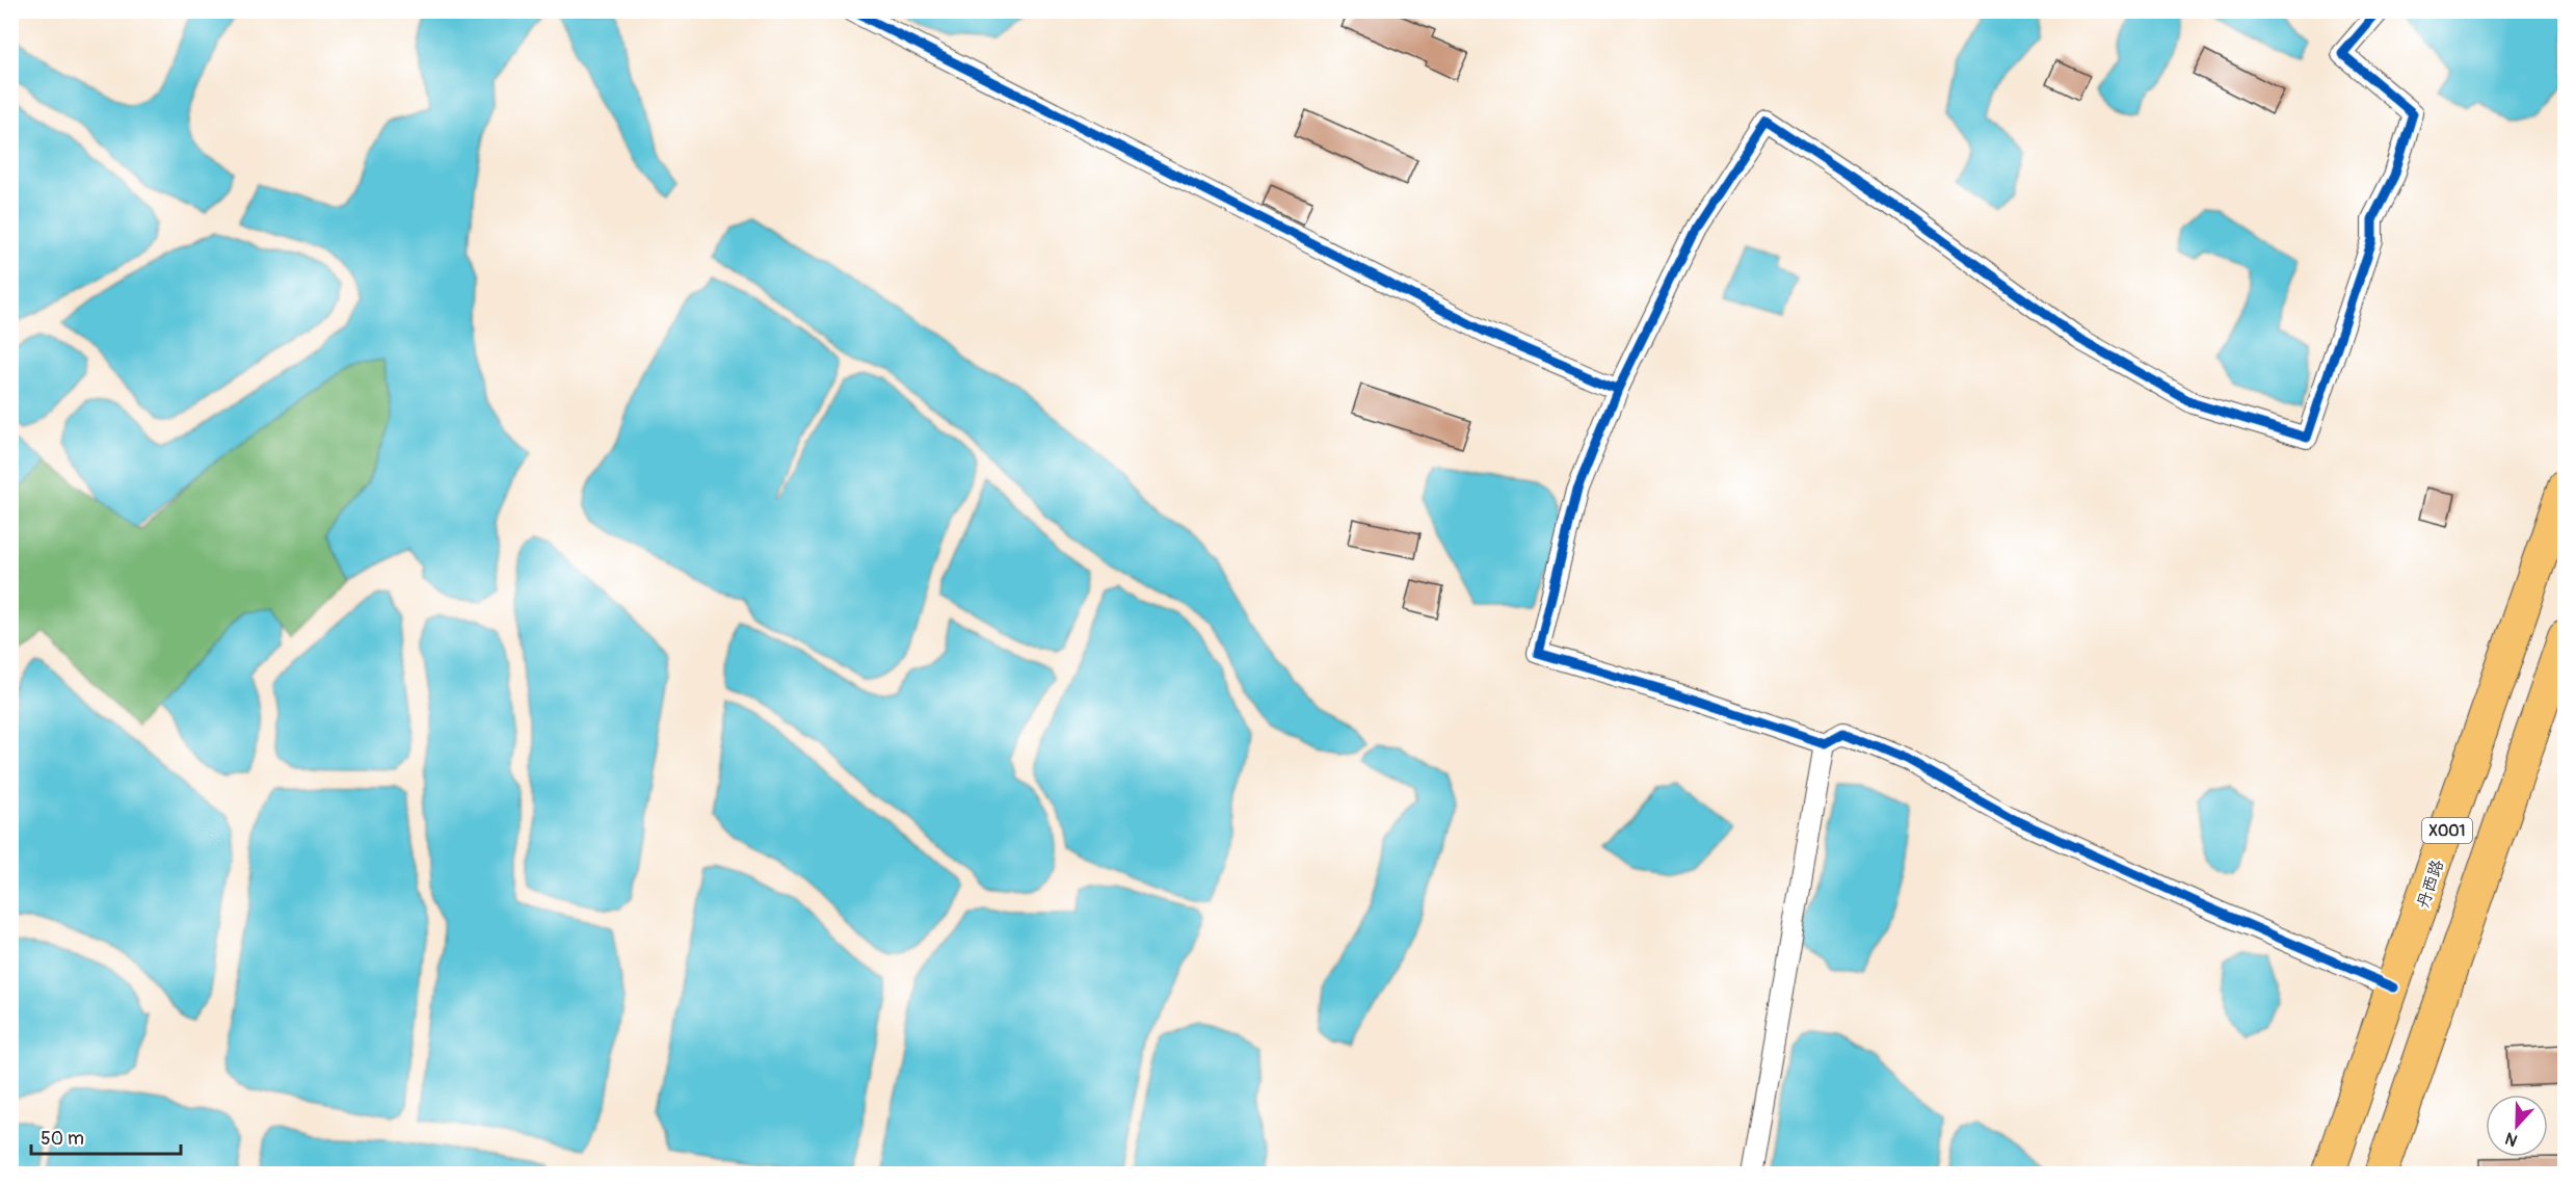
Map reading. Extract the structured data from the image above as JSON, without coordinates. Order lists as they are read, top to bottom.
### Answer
{
  "streets": {
    "main road": ["X001", "丹西路"]
  },
  "scale_bar": "50 m",
  "north": "bottom"
}
